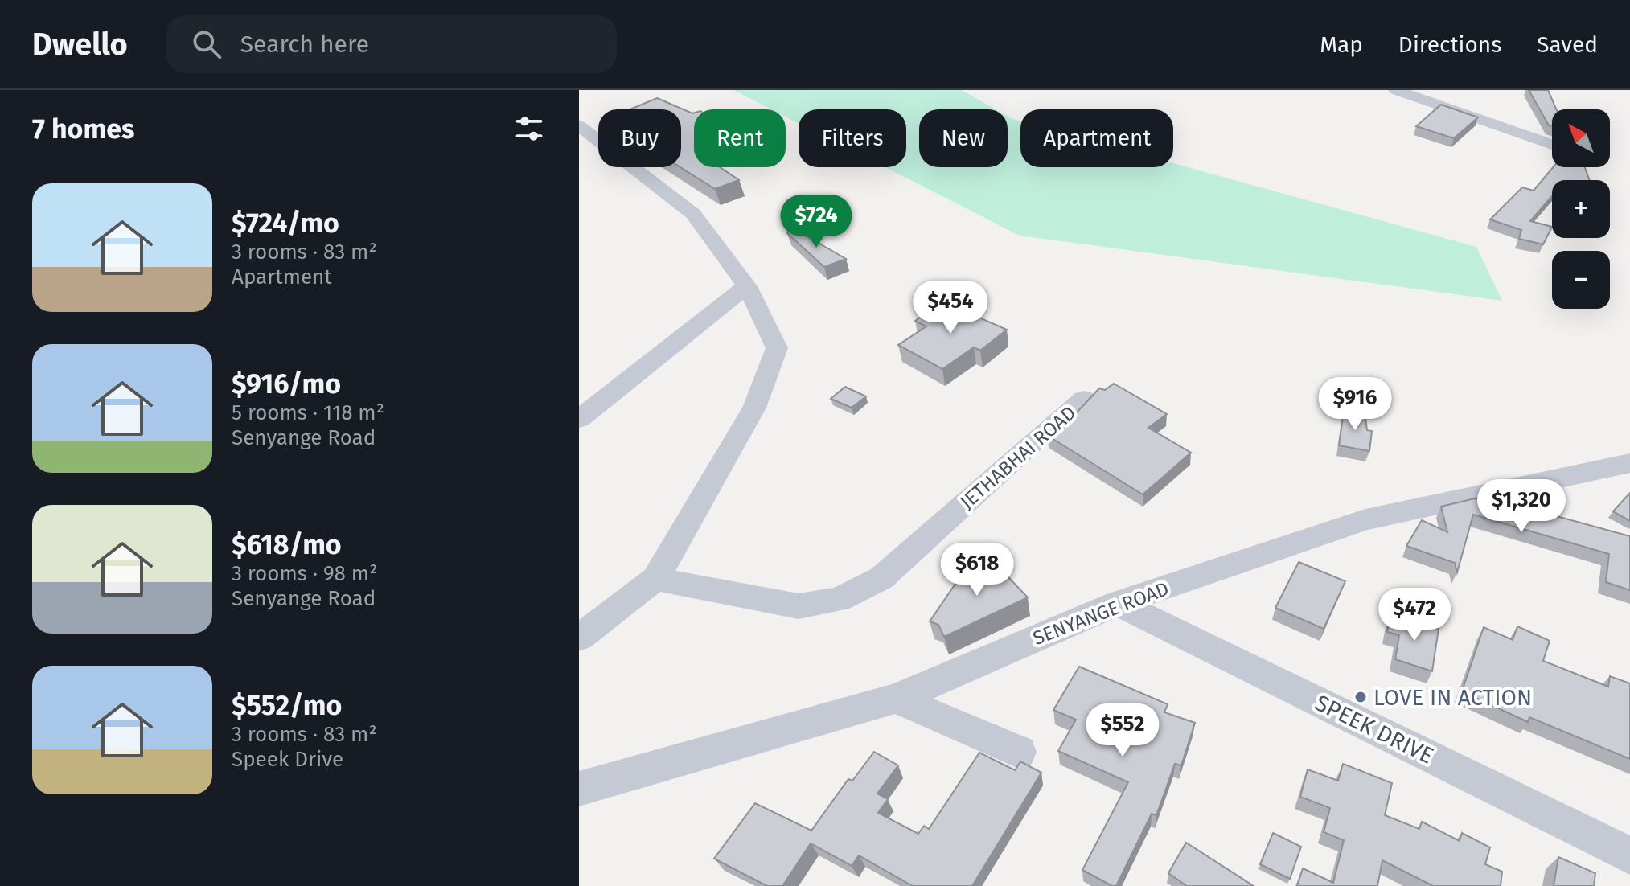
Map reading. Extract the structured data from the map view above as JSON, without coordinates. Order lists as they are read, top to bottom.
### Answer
{
  "streets": {
    "street": ["JETHABHAI ROAD", "SENYANGE ROAD", "SPEEK DRIVE"]
  },
  "crossings": [
    ["SENYANGE ROAD", "SPEEK DRIVE"]
  ],
  "places": ["LOVE IN ACTION"],
  "north": "top left",
  "page": {
    "header": "Dwello",
    "search": "Search here",
    "nav": ["Map", "Directions", "Saved"],
    "heading": "7 homes",
    "map_buttons": ["+", "−"],
    "chip": [
      "Buy",
      "Rent",
      "Filters",
      "New",
      "Apartment"
    ],
    "list": [
      {
        "name": "$724/mo",
        "note": "3 rooms · 83 m² · Apartment"
      },
      {
        "name": "$916/mo",
        "note": "5 rooms · 118 m² · Senyange Road"
      },
      {
        "name": "$618/mo",
        "note": "3 rooms · 98 m² · Senyange Road"
      },
      {
        "name": "$552/mo",
        "note": "3 rooms · 83 m² · Speek Drive"
      }
    ],
    "price": [
      "$724",
      "$454",
      "$916",
      "$1,320",
      "$618",
      "$472",
      "$552"
    ]
  }
}
